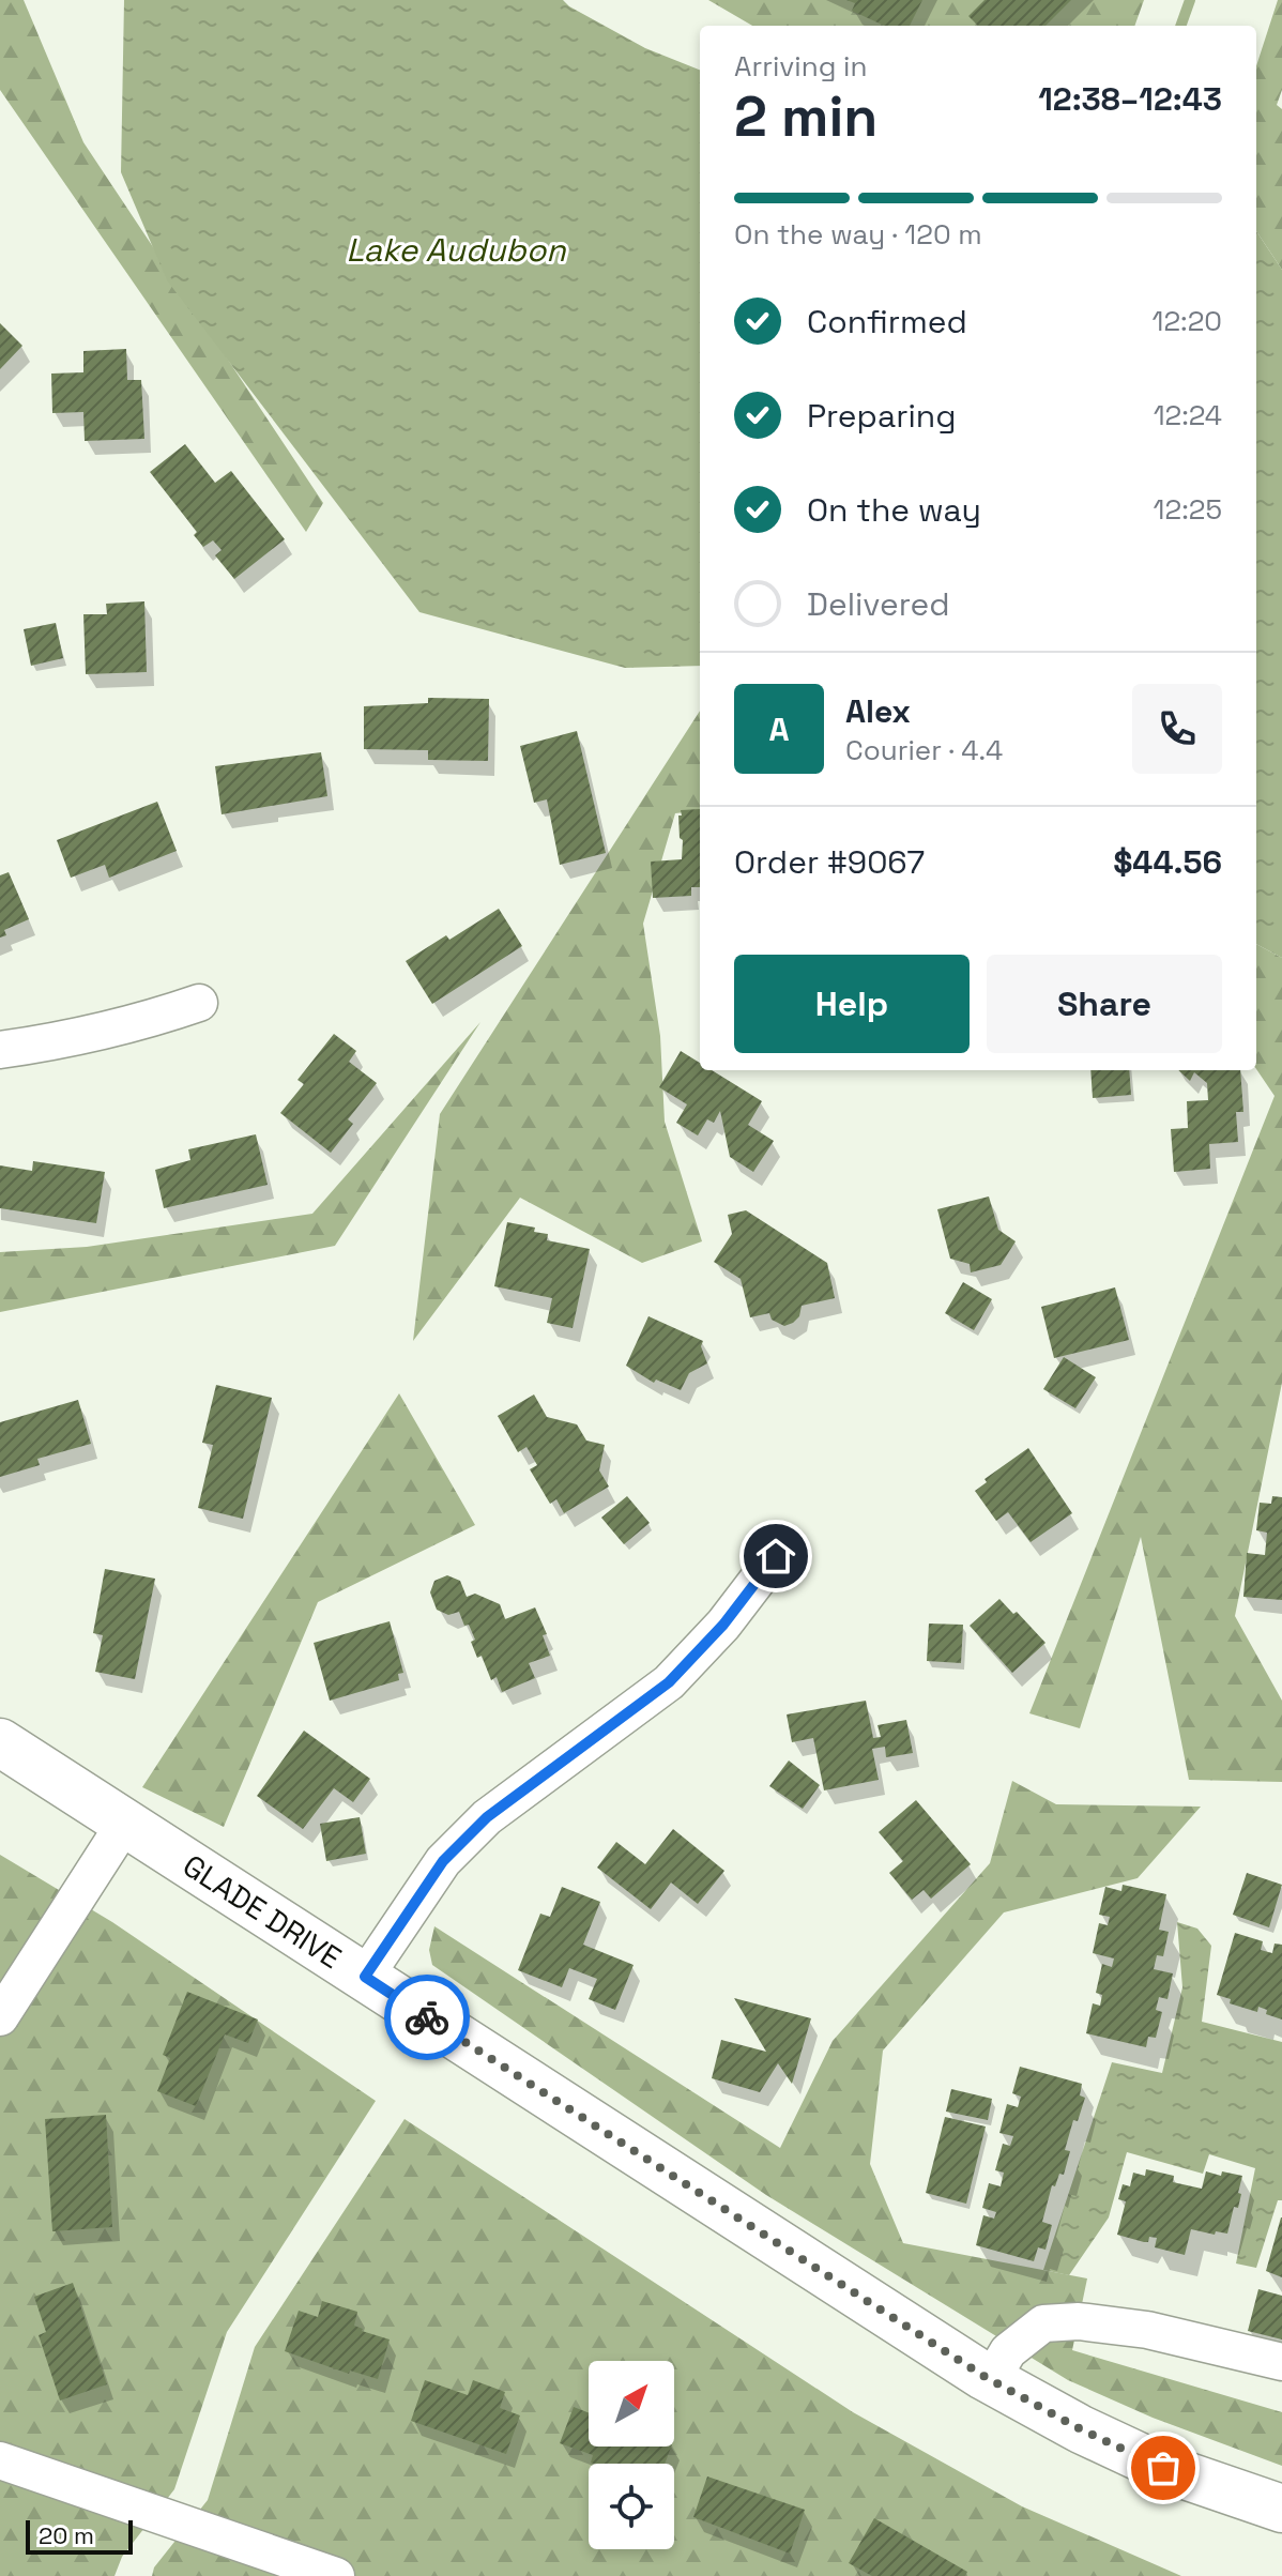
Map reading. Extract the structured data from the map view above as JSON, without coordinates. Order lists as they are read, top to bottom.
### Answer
{
  "streets": {
    "street": ["GLADE DRIVE"]
  },
  "water": ["Lake Audubon"],
  "scale_bar": "20 m",
  "north": "top right",
  "page": {
    "heading": ["2 min", "Arriving in", "12:38–12:43"],
    "panel": [
      "Alex",
      "Courier · 4.4",
      "Order #9067",
      "$44.56"
    ],
    "bar": "On the way · 120 m",
    "list": [
      ["Confirmed", "12:20"],
      ["Preparing", "12:24"],
      ["On the way", "12:25"],
      "Delivered"
    ],
    "round": "A",
    "buttons": ["Help", "Share"],
    "scale": "20 m"
  }
}
